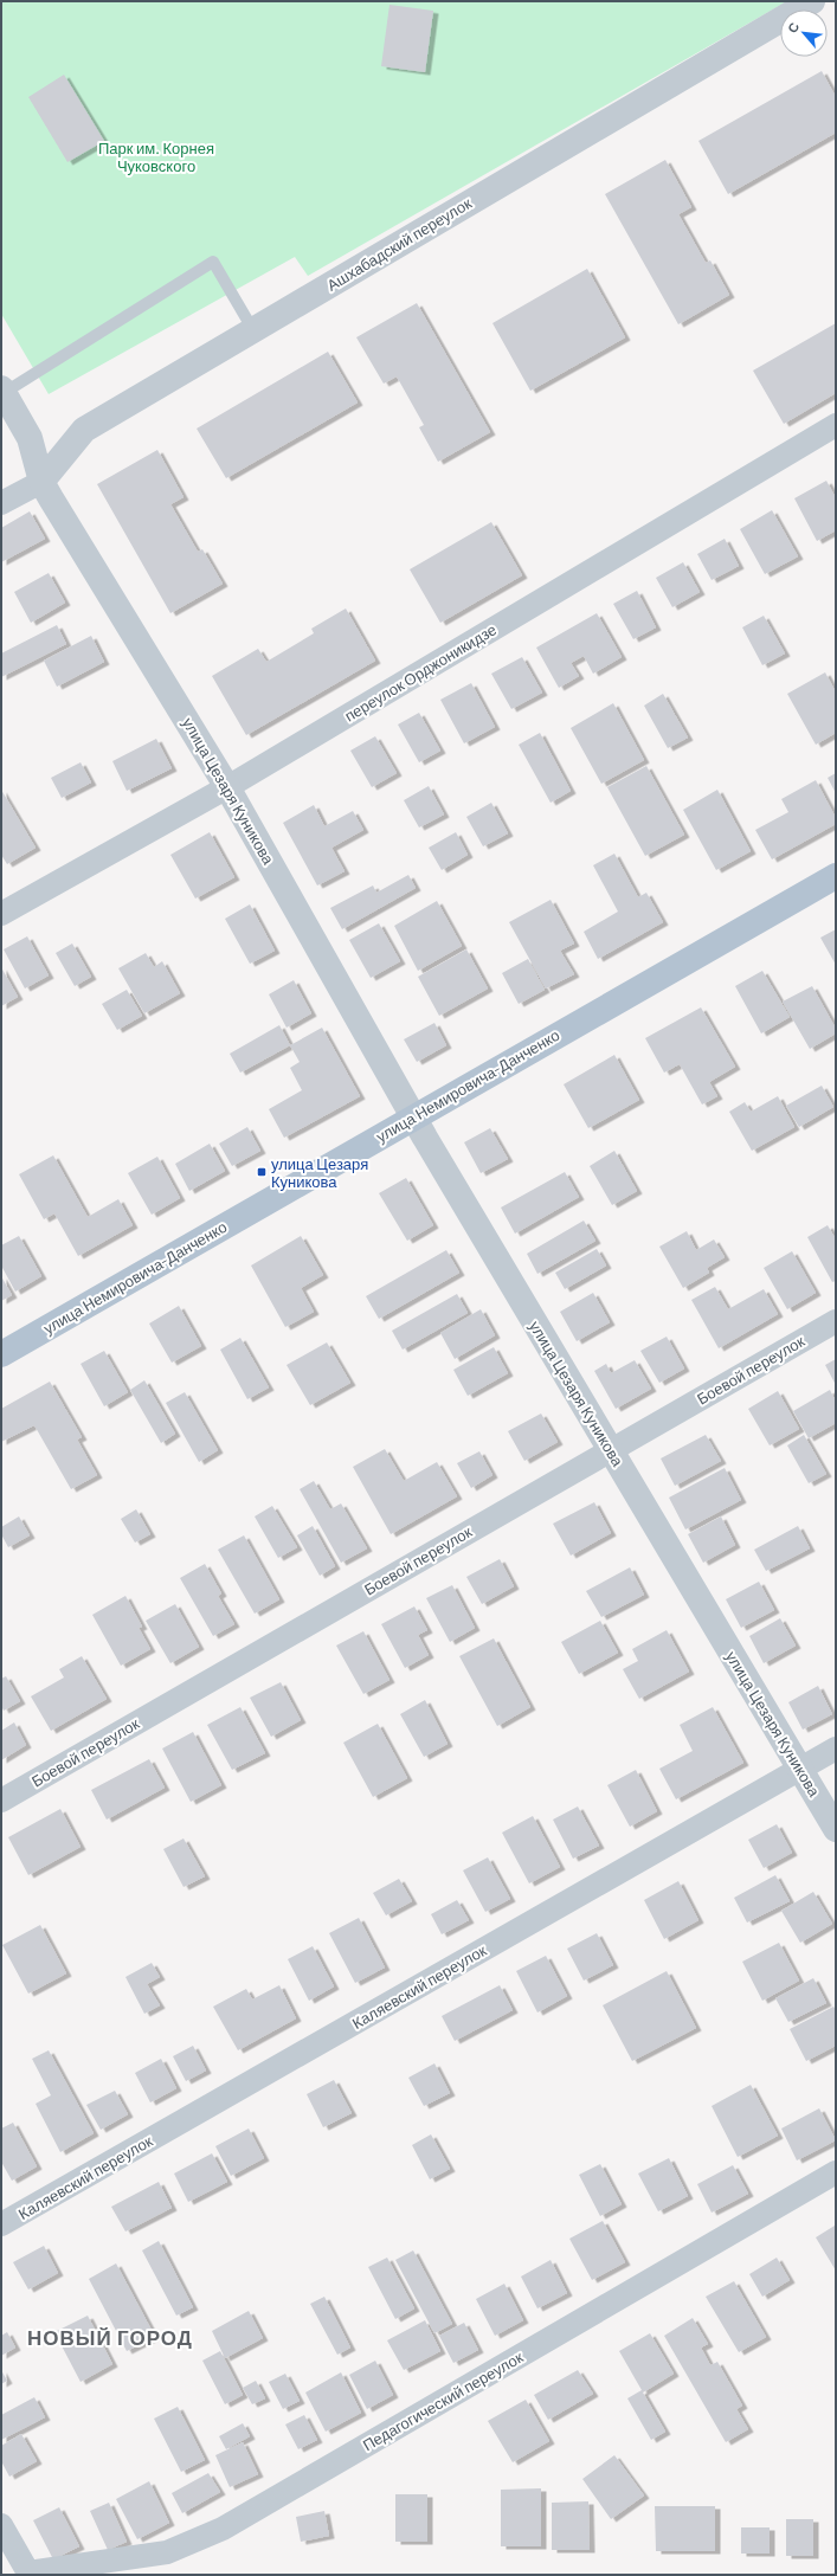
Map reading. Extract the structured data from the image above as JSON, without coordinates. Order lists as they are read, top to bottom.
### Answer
{
  "streets": {
    "main road": ["улица Немировича-Данченко"],
    "street": [
      "Ашхабадский переулок",
      "переулок Орджоникидзе",
      "улица Цезаря Куникова",
      "Боевой переулок",
      "Каляевский переулок",
      "Педагогический переулок"
    ]
  },
  "crossings": [
    ["Ашхабадский переулок", "улица Цезаря Куникова"],
    ["переулок Орджоникидзе", "улица Цезаря Куникова"],
    ["улица Цезаря Куникова", "улица Немировича-Данченко"],
    ["улица Цезаря Куникова", "Боевой переулок"],
    ["улица Цезаря Куникова", "Каляевский переулок"]
  ],
  "districts": ["НОВЫЙ ГОРОД"],
  "parks": ["Парк им. Корнея Чуковского"],
  "places": {
    "transit": ["улица Цезаря Куникова"]
  },
  "north": "top left"
}
